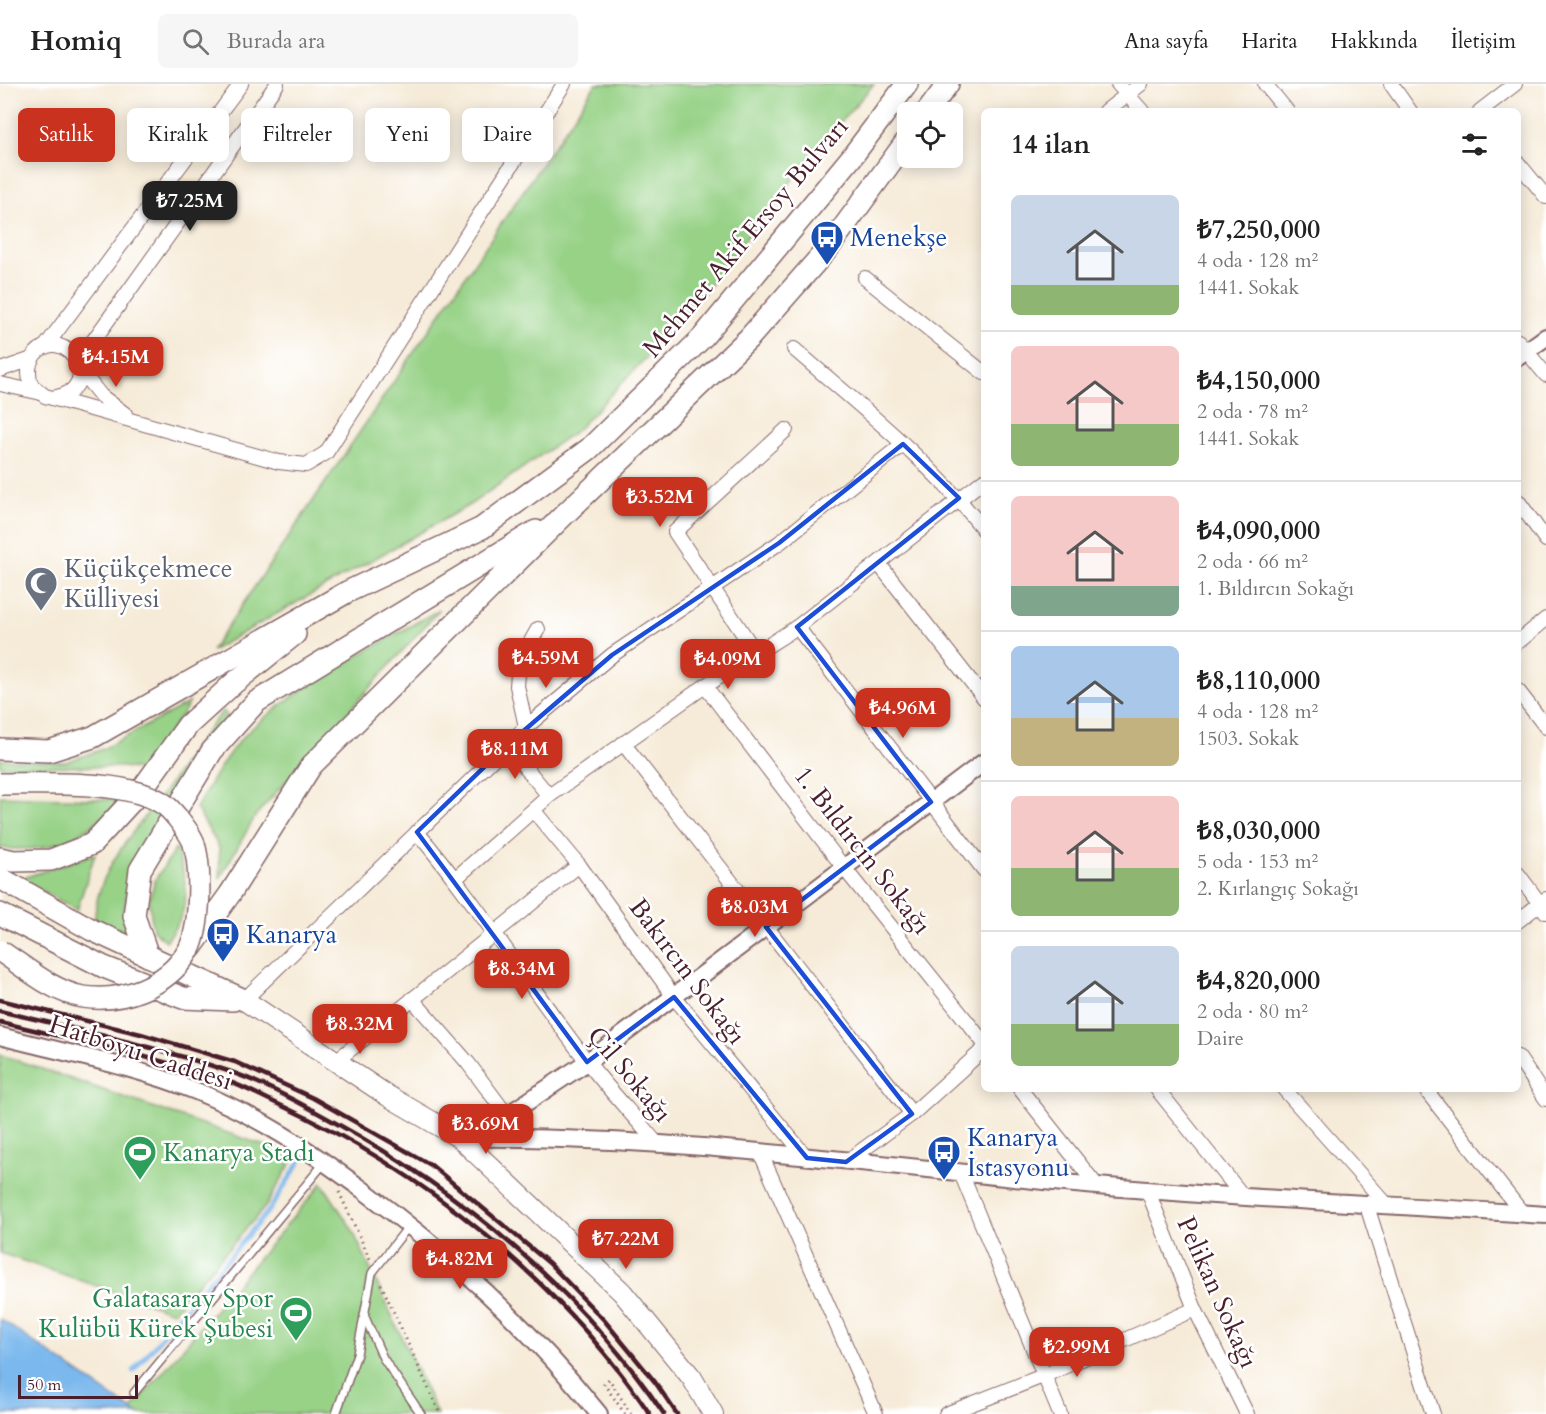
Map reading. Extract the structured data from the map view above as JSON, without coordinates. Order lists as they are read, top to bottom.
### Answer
{
  "streets": {
    "main road": ["Mehmet Akif Ersoy Bulvarı"],
    "street": [
      "1. Bıldırcın Sokağı",
      "Bakırcın Sokağı",
      "Hatboyu Caddesi",
      "Çil Sokağı",
      "Pelikan Sokağı"
    ]
  },
  "places": {
    "bus stop": ["Menekşe", "Kanarya", "Kanarya İstasyonu"],
    "mosque": ["Küçükçekmece Külliyesi"],
    "sports": ["Kanarya Stadı", "Galatasaray Spor Kulübü Kürek Şubesi"]
  },
  "scale_bar": "50 m",
  "page": {
    "header": "Homiq",
    "search": "Burada ara",
    "nav": [
      "Ana sayfa",
      "Harita",
      "Hakkında",
      "İletişim"
    ],
    "chip": [
      "Satılık",
      "Kiralık",
      "Filtreler",
      "Yeni",
      "Daire"
    ],
    "heading": "14 ilan",
    "list": [
      {
        "name": "₺7,250,000",
        "note": "4 oda · 128 m² · 1441. Sokak"
      },
      {
        "name": "₺4,150,000",
        "note": "2 oda · 78 m² · 1441. Sokak"
      },
      {
        "name": "₺4,090,000",
        "note": "2 oda · 66 m² · 1. Bıldırcın Sokağı"
      },
      {
        "name": "₺8,110,000",
        "note": "4 oda · 128 m² · 1503. Sokak"
      },
      {
        "name": "₺8,030,000",
        "note": "5 oda · 153 m² · 2. Kırlangıç Sokağı"
      },
      {
        "name": "₺4,820,000",
        "note": "2 oda · 80 m² · Daire"
      }
    ],
    "price": [
      "₺7.25M",
      "₺4.15M",
      "₺3.52M",
      "₺4.59M",
      "₺4.09M",
      "₺4.96M",
      "₺8.11M",
      "₺8.03M",
      "₺8.34M",
      "₺8.32M",
      "₺3.69M",
      "₺7.22M",
      "₺4.82M",
      "₺2.99M"
    ],
    "scale": "50 m"
  }
}
